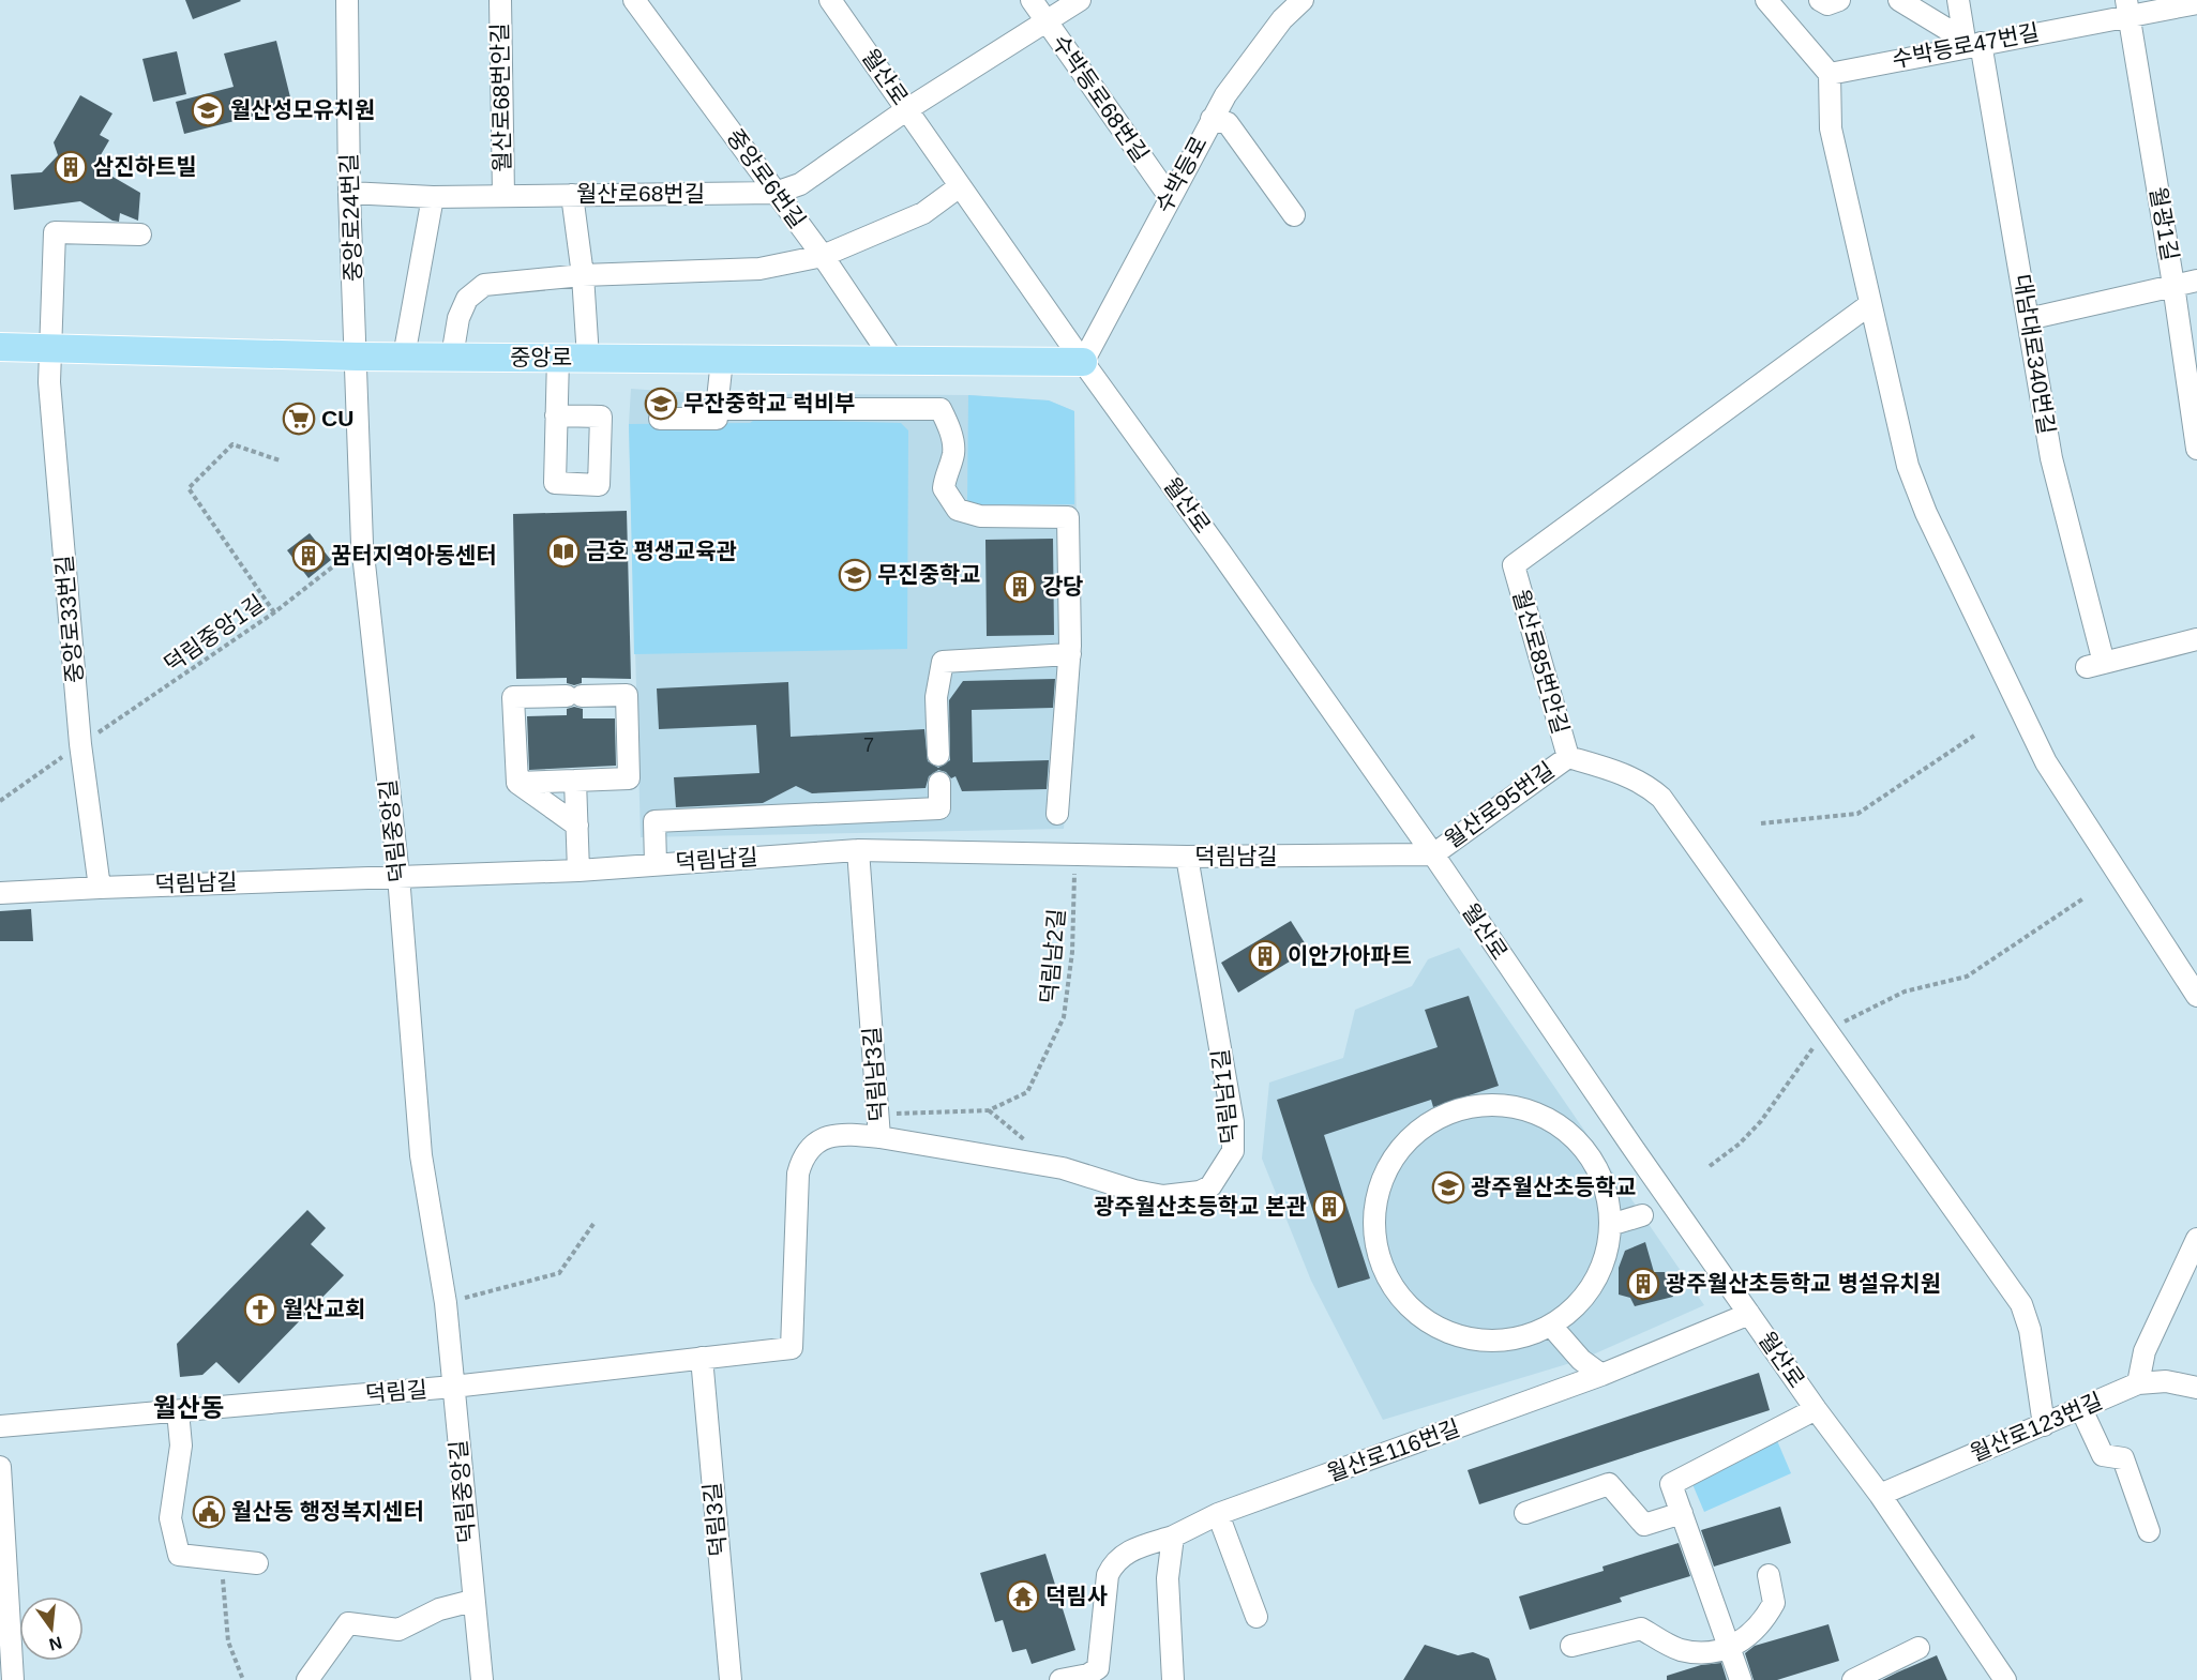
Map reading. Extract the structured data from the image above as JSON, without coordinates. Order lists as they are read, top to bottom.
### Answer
{
  "streets": {
    "main road": ["중앙로"],
    "street": [
      "수박등로47번길",
      "월산로",
      "월산로68번안길",
      "수박등로68번길",
      "수박등로",
      "중앙로6번길",
      "월산로68번길",
      "중앙로24번길",
      "월광1길",
      "대남대로340번길",
      "중앙로33번길",
      "월산로85번안길",
      "월산로95번길",
      "덕림중앙길",
      "덕림남길",
      "덕림남3길",
      "덕림남1길",
      "덕림길",
      "월산로123번길",
      "월산로116번길",
      "덕림3길"
    ],
    "path": ["덕림중앙1길", "덕림남2길"]
  },
  "crossings": [
    ["수박등로47번길", "월광1길"],
    ["수박등로47번길", "대남대로340번길"],
    ["월산로", "수박등로"],
    ["월산로", "월산로68번길"],
    ["월산로", "중앙로"],
    ["월산로", "월산로95번길"],
    ["월산로", "덕림남길"],
    ["월산로", "월산로123번길"],
    ["월산로", "월산로116번길"],
    ["월산로68번안길", "월산로68번길"],
    ["수박등로68번길", "수박등로"],
    ["수박등로68번길", "월산로68번길"],
    ["수박등로", "중앙로"],
    ["중앙로6번길", "월산로68번길"],
    ["중앙로6번길", "중앙로"],
    ["월산로68번길", "중앙로24번길"],
    ["중앙로24번길", "중앙로"],
    ["중앙로24번길", "덕림중앙길"],
    ["중앙로", "중앙로33번길"],
    ["중앙로", "덕림중앙길"],
    ["중앙로33번길", "덕림중앙1길"],
    ["중앙로33번길", "덕림남길"],
    ["덕림중앙1길", "덕림중앙길"],
    ["월산로85번안길", "월산로95번길"],
    ["월산로95번길", "덕림남길"],
    ["덕림중앙길", "덕림남길"],
    ["덕림중앙길", "덕림길"],
    ["덕림남길", "덕림남2길"],
    ["덕림남길", "덕림남3길"],
    ["덕림남길", "덕림남1길"],
    ["덕림남2길", "덕림남3길"],
    ["덕림남3길", "덕림남1길"],
    ["덕림남3길", "덕림길"],
    ["덕림길", "덕림3길"]
  ],
  "districts": ["월산동"],
  "places": {
    "school or university": [
      "월산성모유치원",
      "무잔중학교 럭비부",
      "무진중학교",
      "광주월산초등학교"
    ],
    "building": [
      "삼진하트빌",
      "꿈터지역아동센터",
      "강당",
      "이안가아파트",
      "광주월산초등학교 본관",
      "광주월산초등학교 병설유치원"
    ],
    "supermarket": ["CU"],
    "library": ["금호 평생교육관"],
    "church": ["월산교회"],
    "public building": ["월산동 행정복지센터"],
    "temple": ["덕림사"]
  },
  "house_numbers": ["7"],
  "north": "bottom"
}
